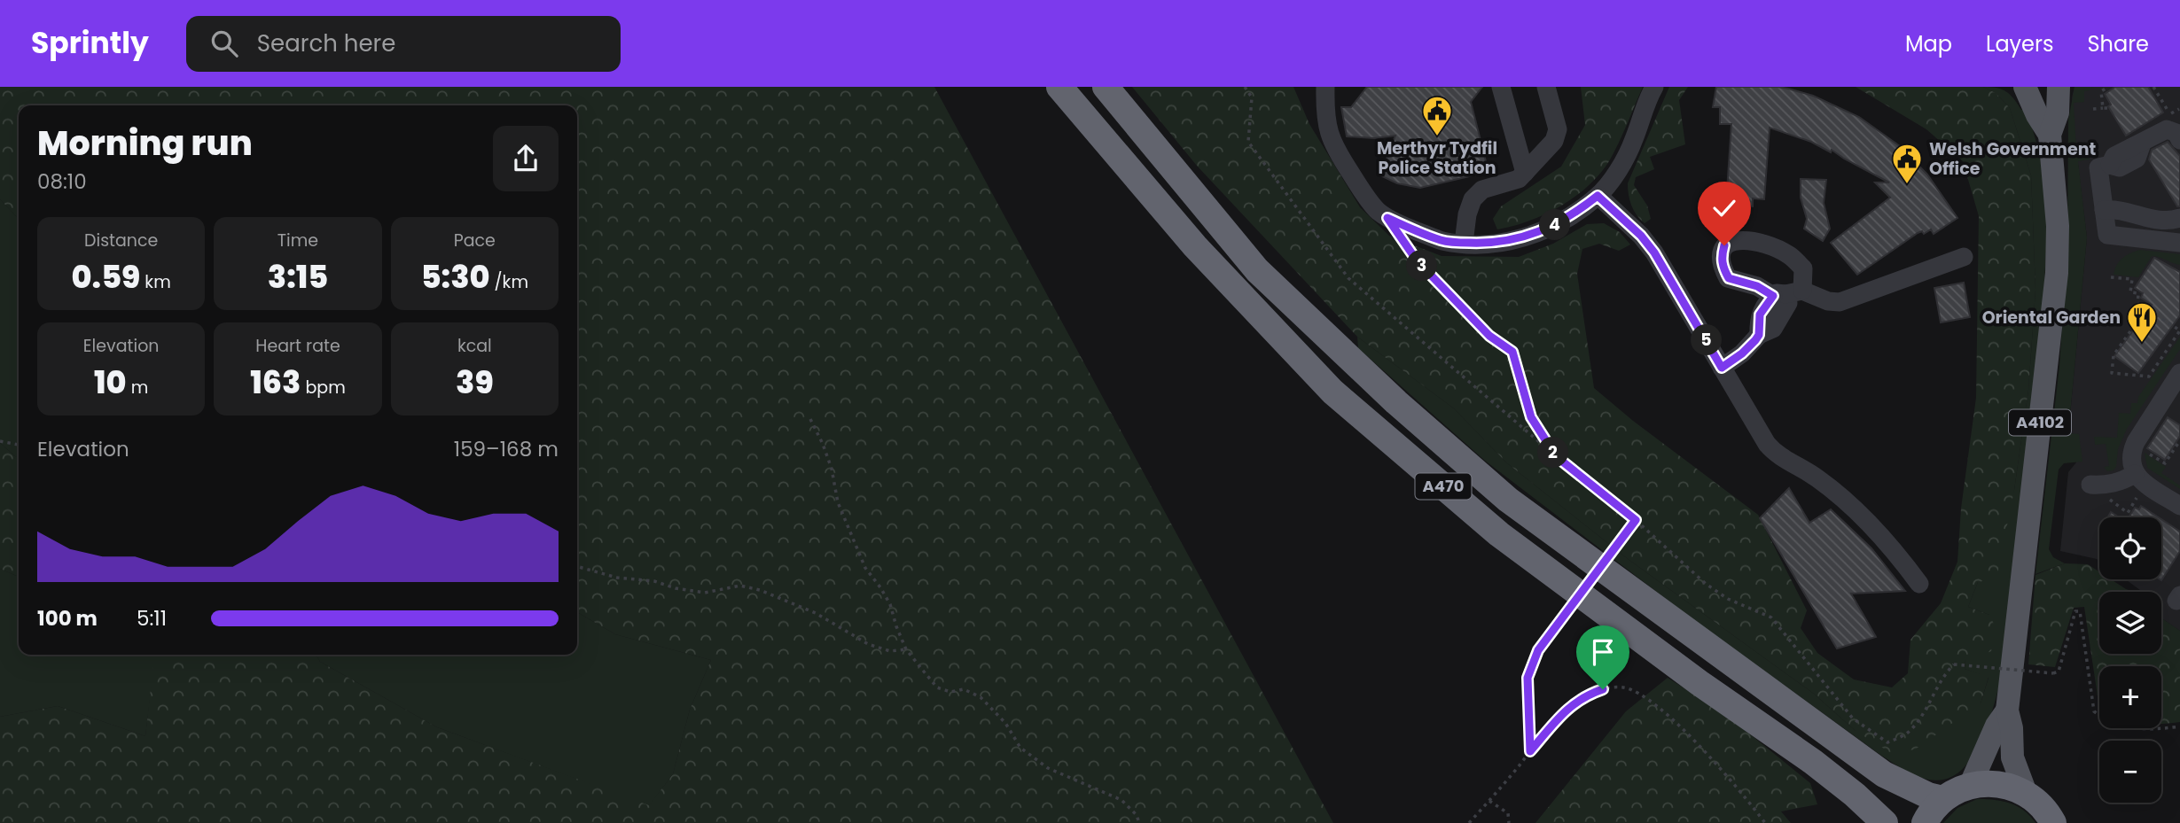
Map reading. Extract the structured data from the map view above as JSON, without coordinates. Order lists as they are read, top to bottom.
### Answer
{
  "streets": {
    "highway": ["A470"],
    "main road": ["A4102"]
  },
  "places": {
    "public building": ["Merthyr Tydfil Police Station", "Welsh Government Office"],
    "restaurant": ["Oriental Garden"]
  },
  "page": {
    "header": "Sprintly",
    "search": "Search here",
    "nav": ["Map", "Layers", "Share"],
    "heading": ["Morning run", "08:10"],
    "pins": [
      "4",
      "3",
      "5",
      "2"
    ],
    "stats": [
      ["Distance", "0.59 km"],
      ["Time", "3:15"],
      ["Pace", "5:30 /km"],
      ["Elevation", "10 m"],
      ["Heart rate", "163 bpm"],
      ["kcal", "39"]
    ],
    "chart": ["Elevation", "159–168 m"],
    "map_buttons": ["+", "−"],
    "list": [
      {
        "name": "100 m",
        "note": "5:11"
      }
    ]
  }
}
